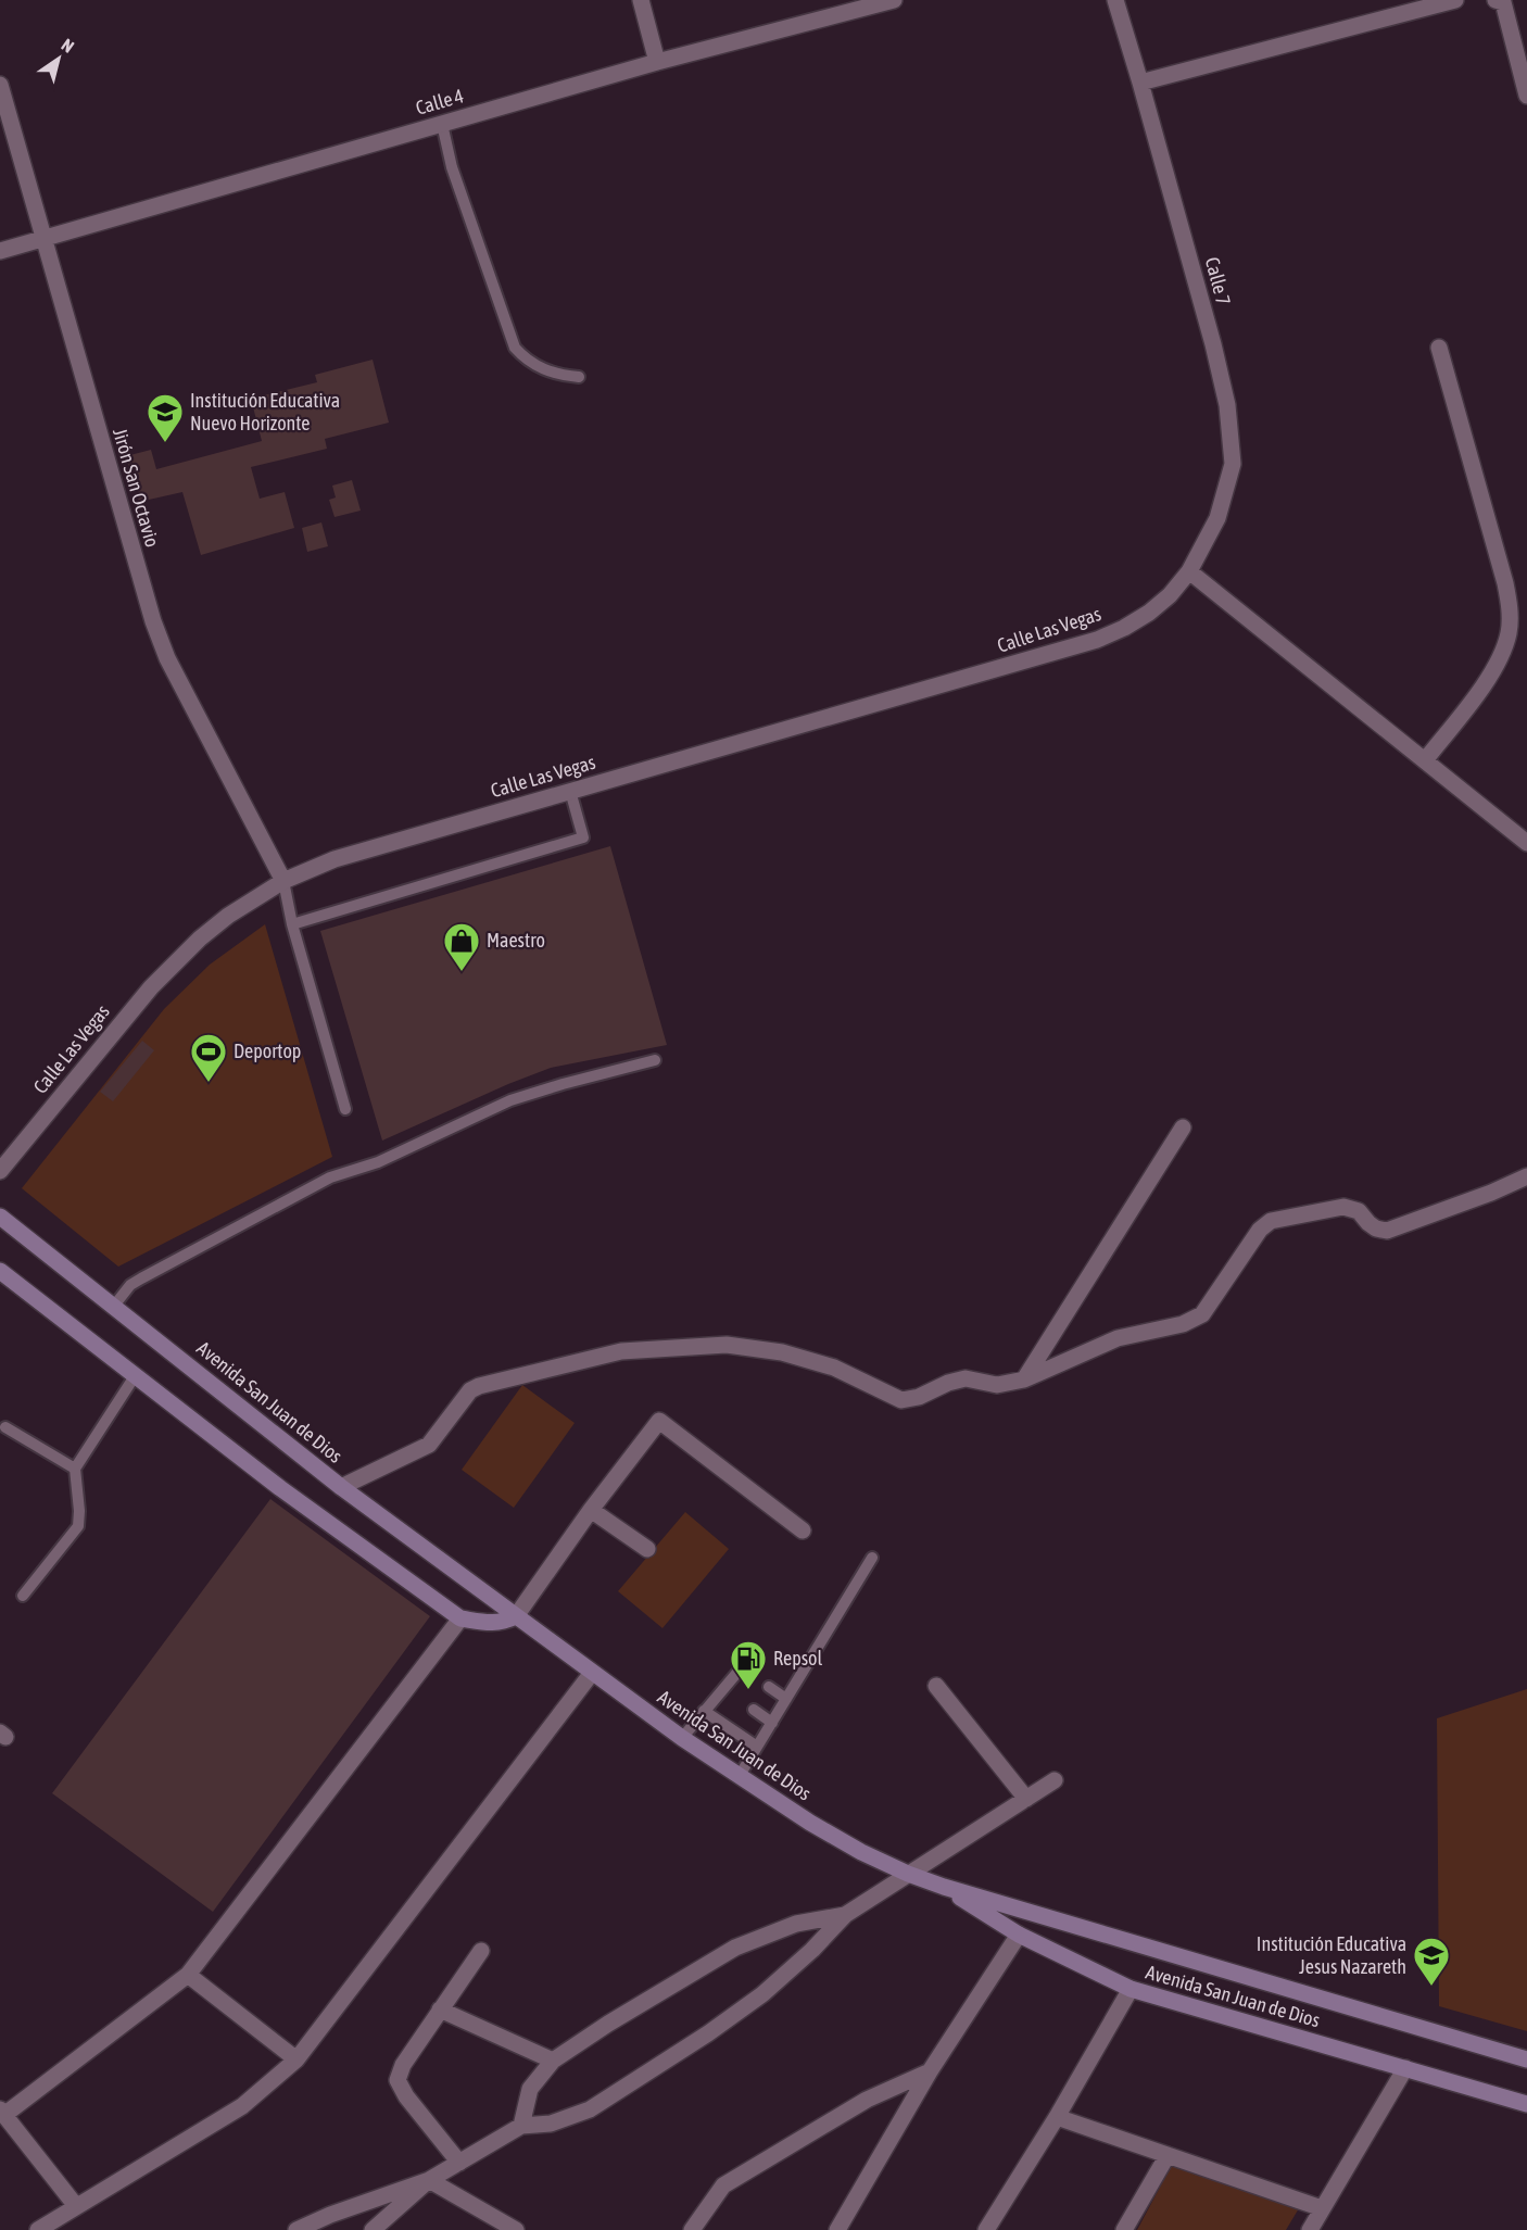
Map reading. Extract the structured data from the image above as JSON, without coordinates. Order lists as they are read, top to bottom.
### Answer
{
  "streets": {
    "main road": ["Avenida San Juan de Dios"],
    "street": [
      "Calle 4",
      "Calle 7",
      "Jirón San Octavio",
      "Calle Las Vegas"
    ]
  },
  "crossings": [
    ["Calle 4", "Jirón San Octavio"],
    ["Calle 7", "Calle Las Vegas"],
    ["Jirón San Octavio", "Calle Las Vegas"]
  ],
  "places": {
    "school or university": ["Institución Educativa Nuevo Horizonte", "Institución Educativa Jesus Nazareth"],
    "shop": ["Maestro"],
    "sports": ["Deportop"],
    "fuel station": ["Repsol"]
  },
  "north": "top right"
}
